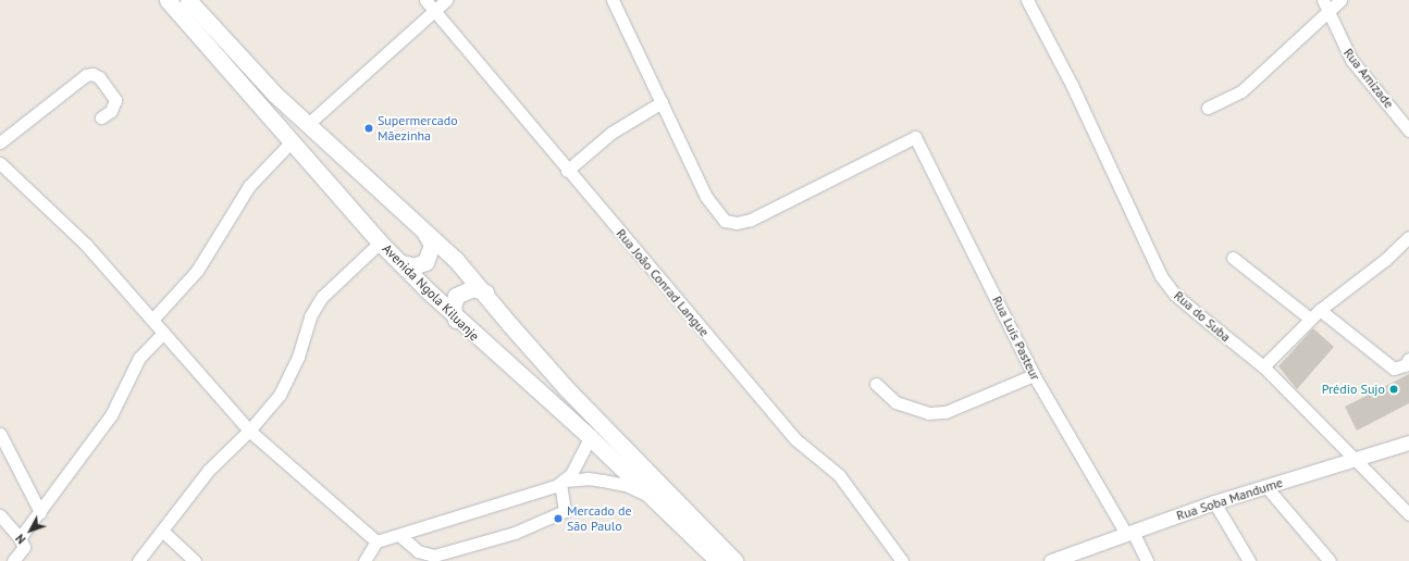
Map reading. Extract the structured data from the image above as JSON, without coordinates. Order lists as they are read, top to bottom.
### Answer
{
  "streets": {
    "main road": ["Avenida Ngola Kiluanje"],
    "street": [
      "Rua Amizade",
      "Rua João Conrad Langue",
      "Rua do Suba",
      "Rua Luís Pasteur",
      "Rua Soba Mandume"
    ]
  },
  "crossings": [
    ["Rua do Suba", "Rua Soba Mandume"],
    ["Rua Luís Pasteur", "Rua Soba Mandume"]
  ],
  "places": ["Supermercado Mãezinha", "Prédio Sujo", "Mercado de São Paulo"],
  "north": "bottom left"
}
